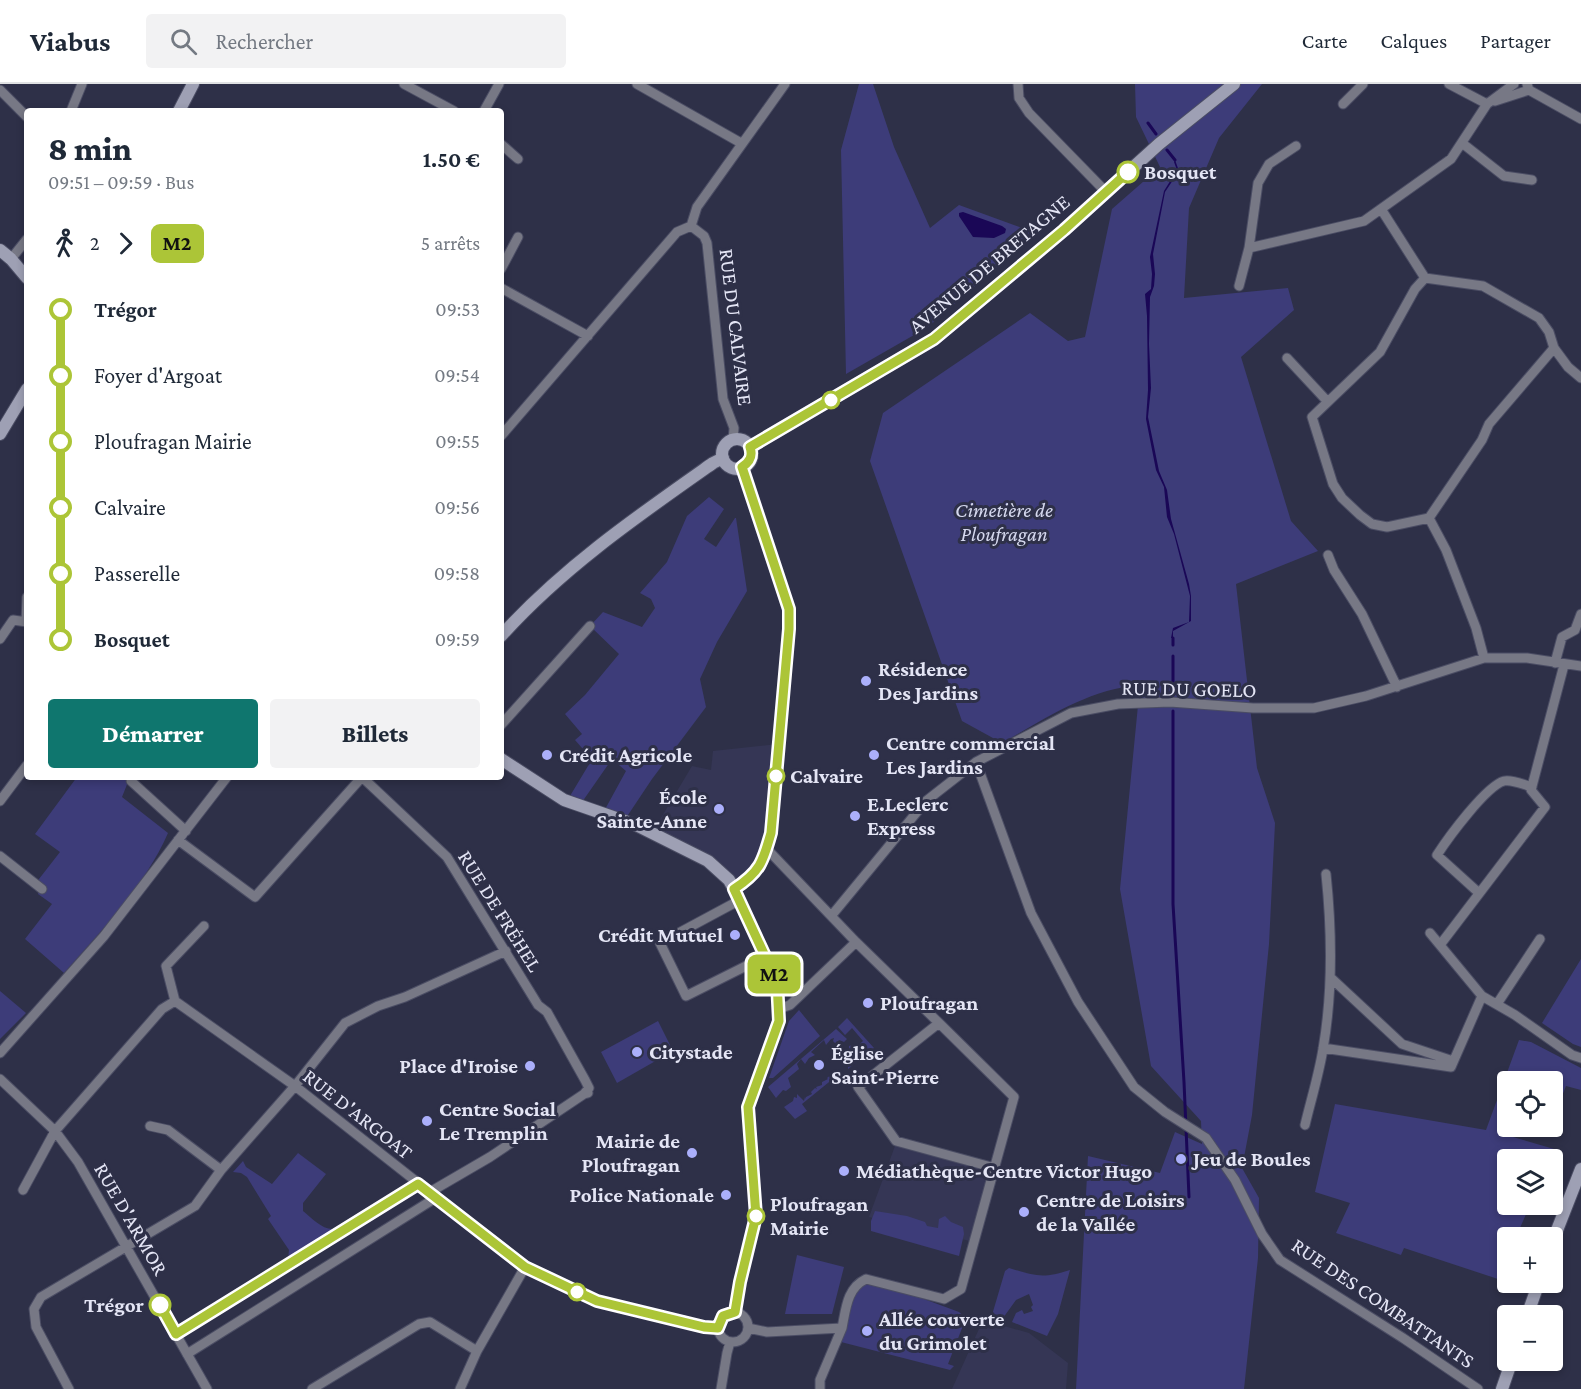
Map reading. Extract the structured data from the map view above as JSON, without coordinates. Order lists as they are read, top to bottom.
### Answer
{
  "streets": {
    "street": [
      "AVENUE DE BRETAGNE",
      "RUE DU CALVAIRE",
      "RUE DU GOELO",
      "RUE DE FRÉHEL",
      "RUE D'ARGOAT",
      "RUE D'ARMOR",
      "RUE DES COMBATTANTS"
    ]
  },
  "crossings": [
    ["AVENUE DE BRETAGNE", "RUE DU CALVAIRE"],
    ["RUE DU GOELO", "RUE DES COMBATTANTS"],
    ["RUE DE FRÉHEL", "RUE D'ARGOAT"]
  ],
  "parks": ["Cimetière de Ploufragan"],
  "places": [
    "Bosquet",
    "Résidence Des Jardins",
    "Crédit Agricole",
    "Centre commercial Les Jardins",
    "Calvaire",
    "École Sainte-Anne",
    "E.Leclerc Express",
    "Crédit Mutuel",
    "Ploufragan",
    "Citystade",
    "Église Saint-Pierre",
    "Place d'Iroise",
    "Centre Social Le Tremplin",
    "Mairie de Ploufragan",
    "Jeu de Boules",
    "Médiathèque-Centre Victor Hugo",
    "Police Nationale",
    "Centre de Loisirs de la Vallée",
    "Ploufragan Mairie",
    "Trégor",
    "Allée couverte du Grimolet"
  ],
  "lines": ["bus line M2"],
  "page": {
    "header": "Viabus",
    "search": "Rechercher",
    "nav": ["Carte", "Calques", "Partager"],
    "on_map": "M2",
    "heading": ["8 min", "09:51 – 09:59 · Bus", "1.50 €"],
    "legs": ["2", "M2", "5 arrêts"],
    "list": [
      {
        "name": "Trégor",
        "value": "09:53"
      },
      {
        "name": "Foyer d'Argoat",
        "value": "09:54"
      },
      {
        "name": "Ploufragan Mairie",
        "value": "09:55"
      },
      {
        "name": "Calvaire",
        "value": "09:56"
      },
      {
        "name": "Passerelle",
        "value": "09:58"
      },
      {
        "name": "Bosquet",
        "value": "09:59"
      }
    ],
    "buttons": ["Démarrer", "Billets"],
    "map_buttons": ["+", "−"]
  }
}
